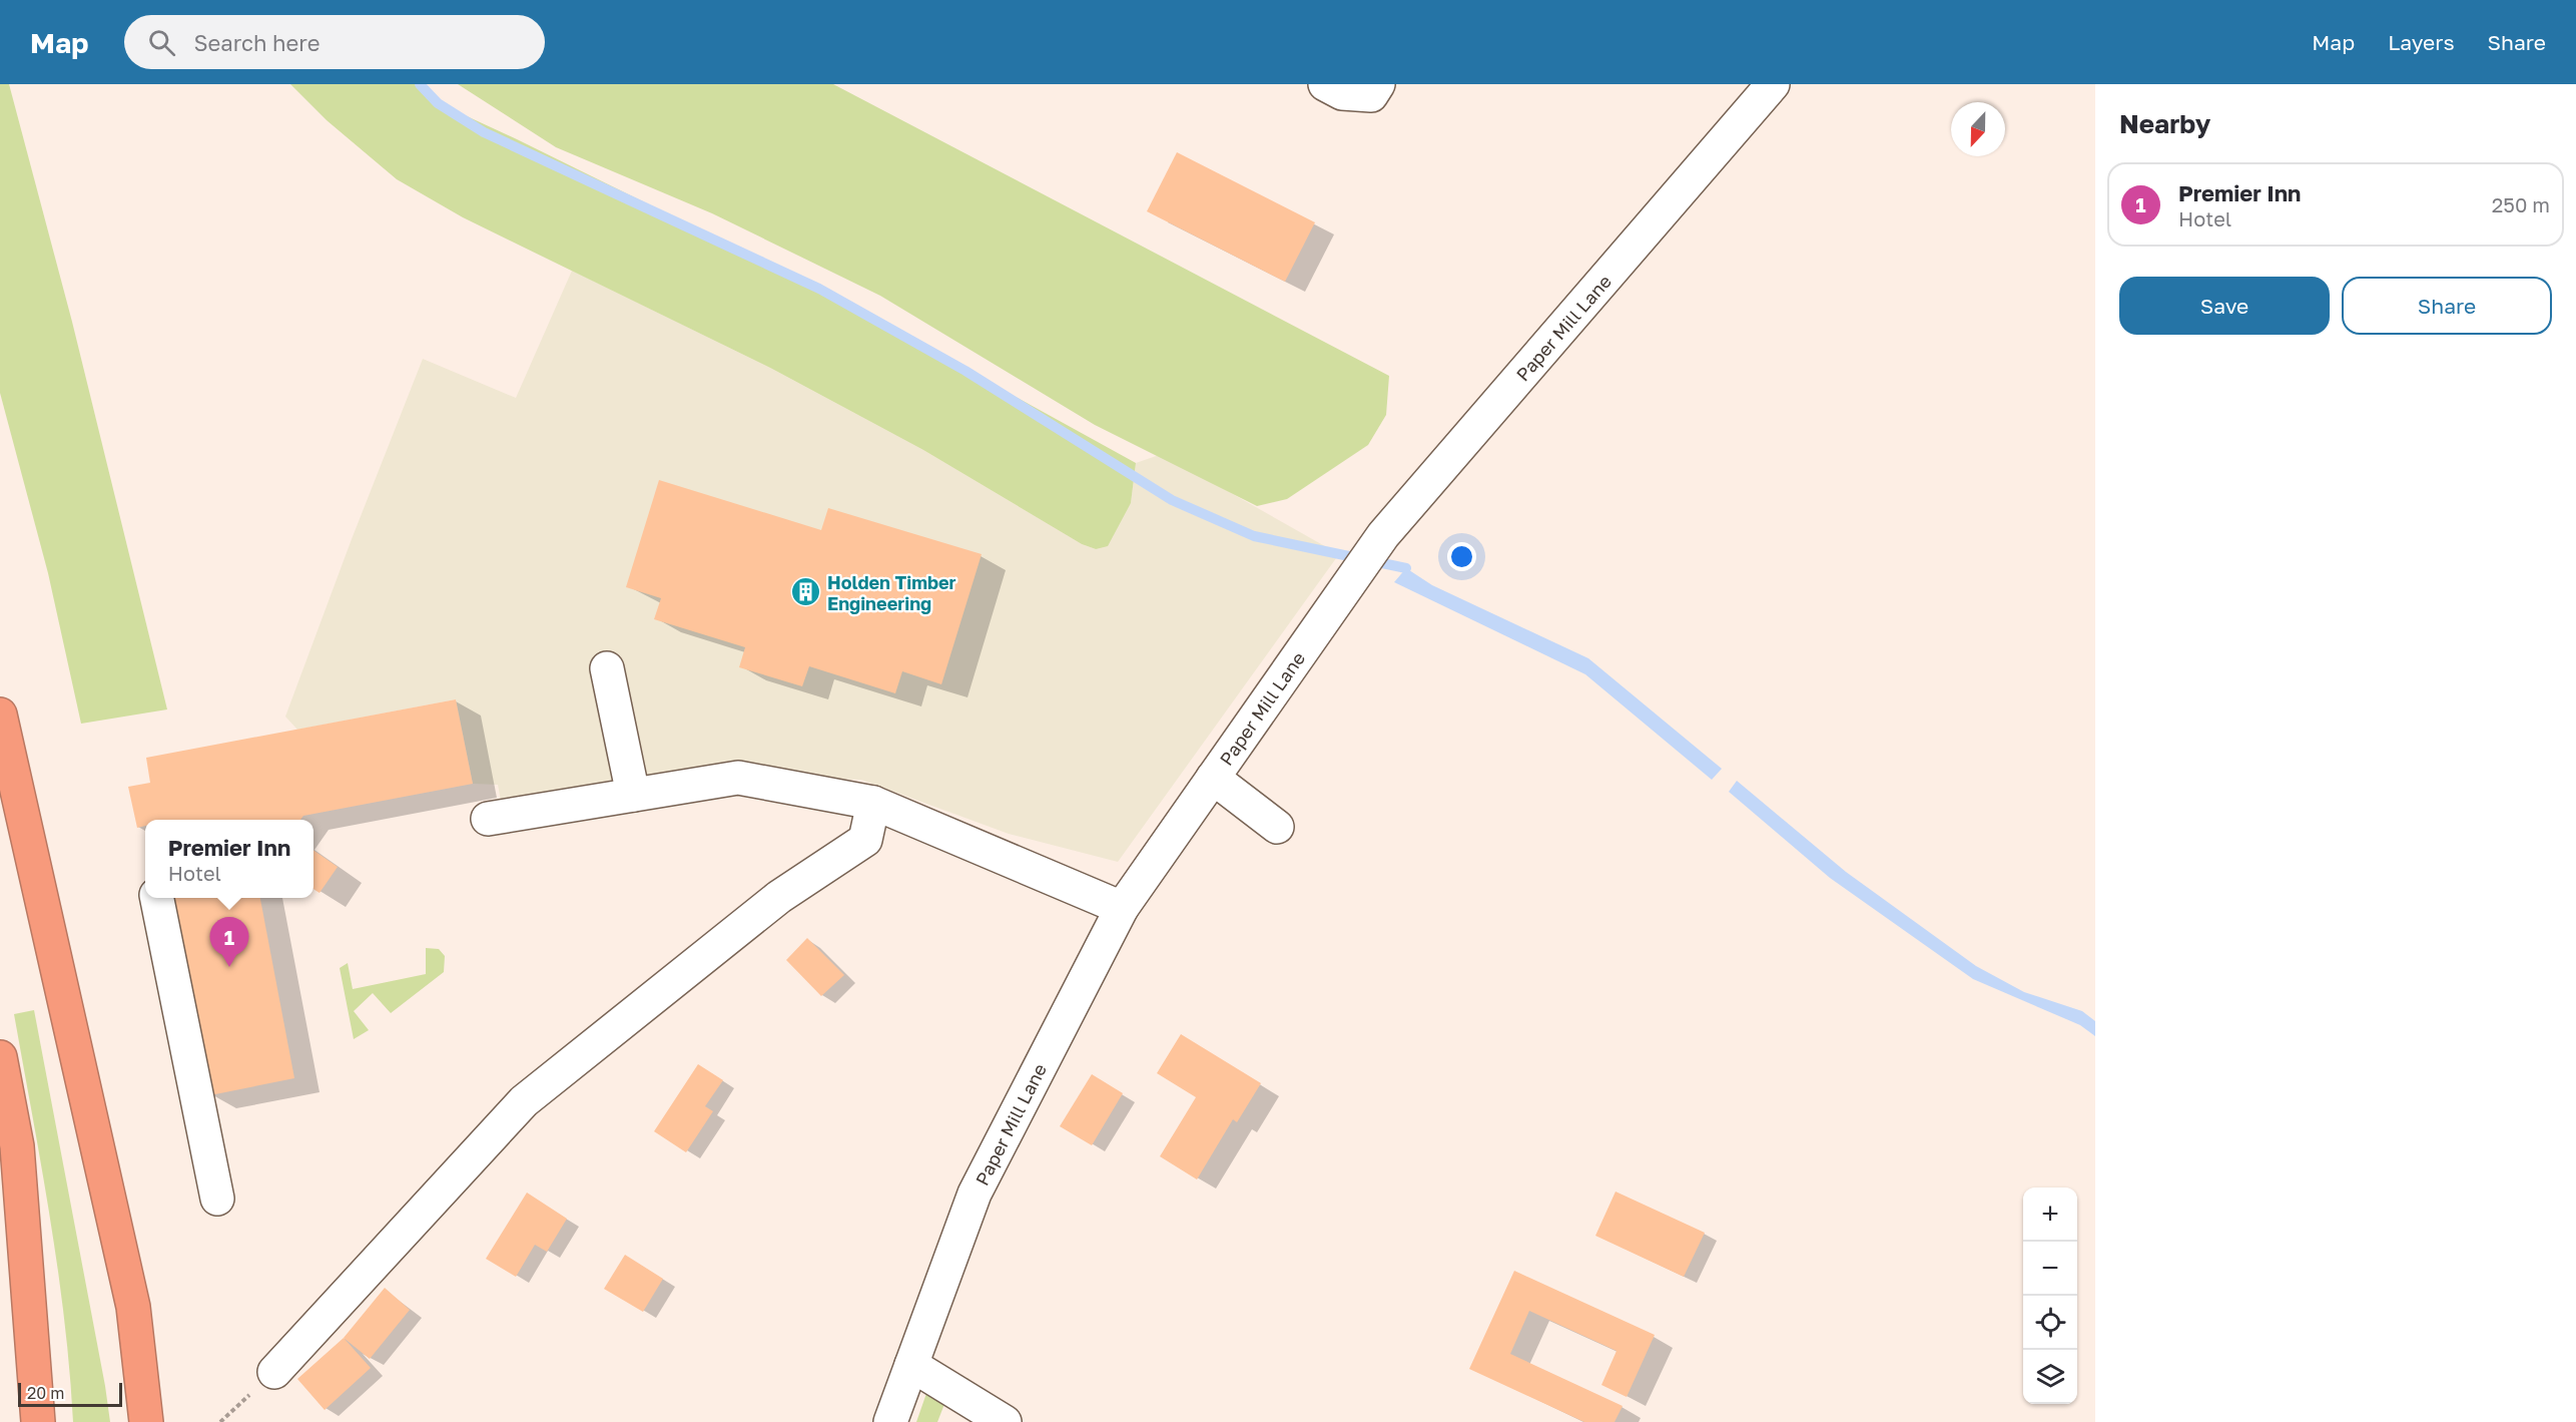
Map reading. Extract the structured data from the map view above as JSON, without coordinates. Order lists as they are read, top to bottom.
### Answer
{
  "streets": {
    "street": ["Paper Mill Lane"]
  },
  "places": {
    "building": ["Holden Timber Engineering"]
  },
  "scale_bar": "20 m",
  "north": "bottom",
  "page": {
    "header": "Map",
    "search": "Search here",
    "nav": ["Map", "Layers", "Share"],
    "heading": "Nearby",
    "list": [
      {
        "mark": "1",
        "name": "Premier Inn",
        "note": "Hotel",
        "value": "250 m"
      }
    ],
    "buttons": ["Save", "Share"],
    "popup": ["Premier Inn", "Hotel"],
    "pins": "1",
    "map_buttons": ["+", "−"],
    "scale": "20 m"
  }
}
